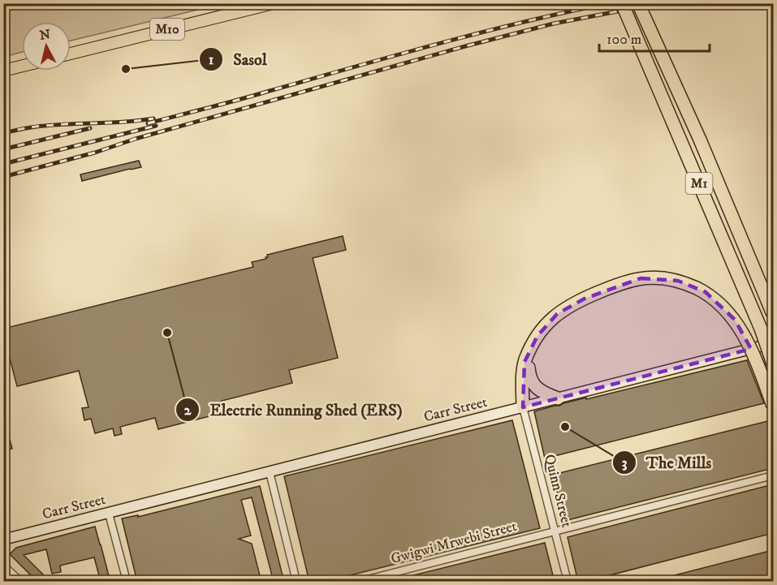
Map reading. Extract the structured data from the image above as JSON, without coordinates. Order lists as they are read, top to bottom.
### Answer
{
  "streets": {
    "highway": ["M1"],
    "main road": ["M10"],
    "street": ["Carr Street", "Quinn Street", "Gwigwi Mrwebi Street"]
  },
  "crossings": [
    ["Carr Street", "Quinn Street"],
    ["Quinn Street", "Gwigwi Mrwebi Street"]
  ],
  "places": ["Sasol", "Electric Running Shed (ERS)", "The Mills"],
  "scale_bar": "100 m",
  "north": "top"
}
